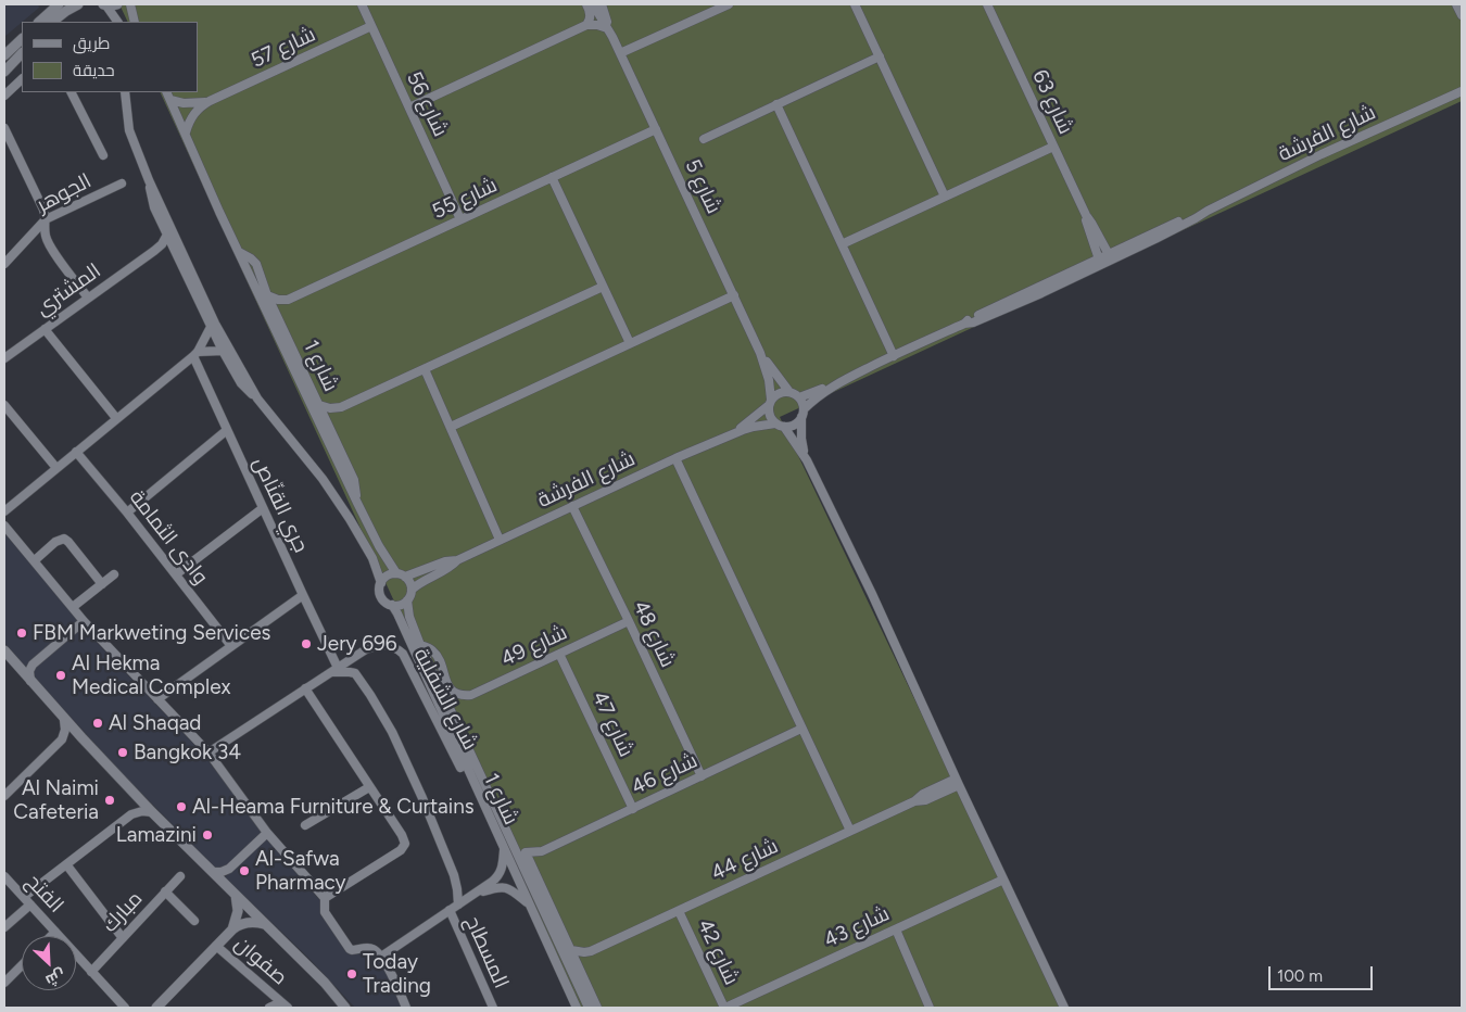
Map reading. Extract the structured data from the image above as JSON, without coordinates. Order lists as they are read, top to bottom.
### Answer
{
  "streets": {
    "street": [
      "شارع 57",
      "شارع 63",
      "شارع 56",
      "شارع الفرشة",
      "شارع 5",
      "الجوهر",
      "شارع 55",
      "المشتري",
      "شارع 1",
      "جري القنّاص",
      "وادى الثمامة",
      "شارع 48",
      "شارع 49",
      "شارع الشفلية",
      "شارع 47",
      "شارع 46",
      "شارع 44",
      "الفتح",
      "مبارك",
      "شارع 43",
      "المسطاح",
      "شارع 42",
      "صفوان"
    ]
  },
  "crossings": [
    ["شارع 57", "شارع 56"],
    ["شارع 57", "شارع 1"],
    ["شارع 63", "شارع الفرشة"],
    ["شارع 56", "شارع 55"],
    ["شارع الفرشة", "شارع 5"],
    ["شارع الفرشة", "شارع 1"],
    ["شارع الفرشة", "شارع 48"],
    ["شارع 5", "شارع 55"],
    ["شارع 1", "شارع 49"],
    ["شارع 1", "شارع الشفلية"],
    ["شارع 1", "المسطاح"],
    ["جري القنّاص", "شارع الشفلية"],
    ["شارع 48", "شارع 49"],
    ["شارع 48", "شارع 46"],
    ["شارع 49", "شارع 47"],
    ["شارع 47", "شارع 46"],
    ["شارع 44", "شارع 42"],
    ["الفتح", "مبارك"],
    ["شارع 43", "شارع 42"]
  ],
  "places": [
    "FBM Markweting Services",
    "Jery 696",
    "Al Hekma Medical Complex",
    "Al Shaqad",
    "Bangkok 34",
    "Al Naimi Cafeteria",
    "Al-Heama Furniture & Curtains",
    "Lamazini",
    "Al-Safwa Pharmacy",
    "Today Trading"
  ],
  "legend": ["طريق", "حديقة"],
  "scale_bar": "100 m",
  "north": "bottom right"
}
